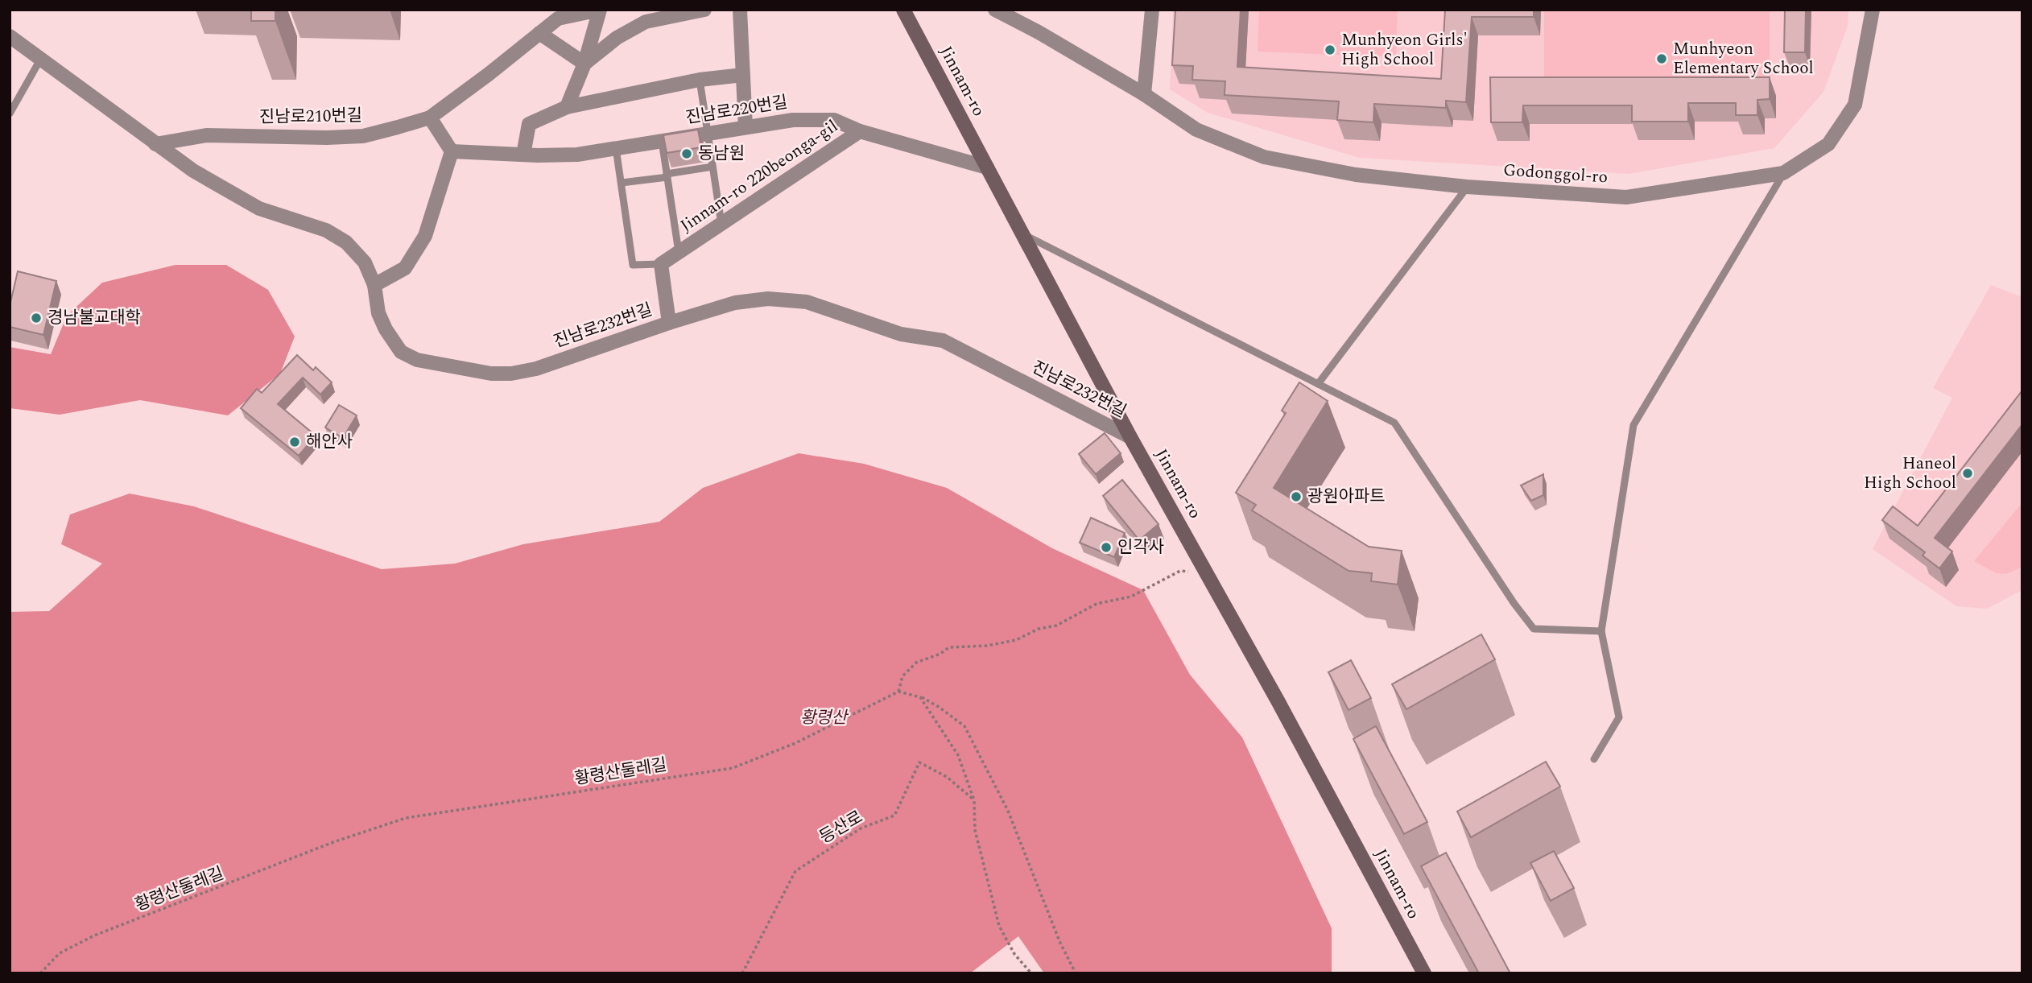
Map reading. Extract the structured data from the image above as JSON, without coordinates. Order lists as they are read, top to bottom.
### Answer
{
  "streets": {
    "main road": ["Jinnam-ro"],
    "street": [
      "진남로220번길",
      "진남로210번길",
      "Godonggol-ro",
      "Jinnam-ro 220beonga-gil",
      "진남로232번길"
    ],
    "path": ["황령산둘레길", "등산로"]
  },
  "crossings": [
    ["Jinnam-ro", "진남로220번길"],
    ["Jinnam-ro", "진남로232번길"],
    ["진남로220번길", "Jinnam-ro 220beonga-gil"],
    ["진남로210번길", "진남로232번길"]
  ],
  "parks": ["황령산"],
  "places": [
    "Munhyeon Girls' High School",
    "Munhyeon Elementary School",
    "동남원",
    "경남불교대학",
    "해안사",
    "Haneol High School",
    "광원아파트",
    "인각사"
  ]
}
